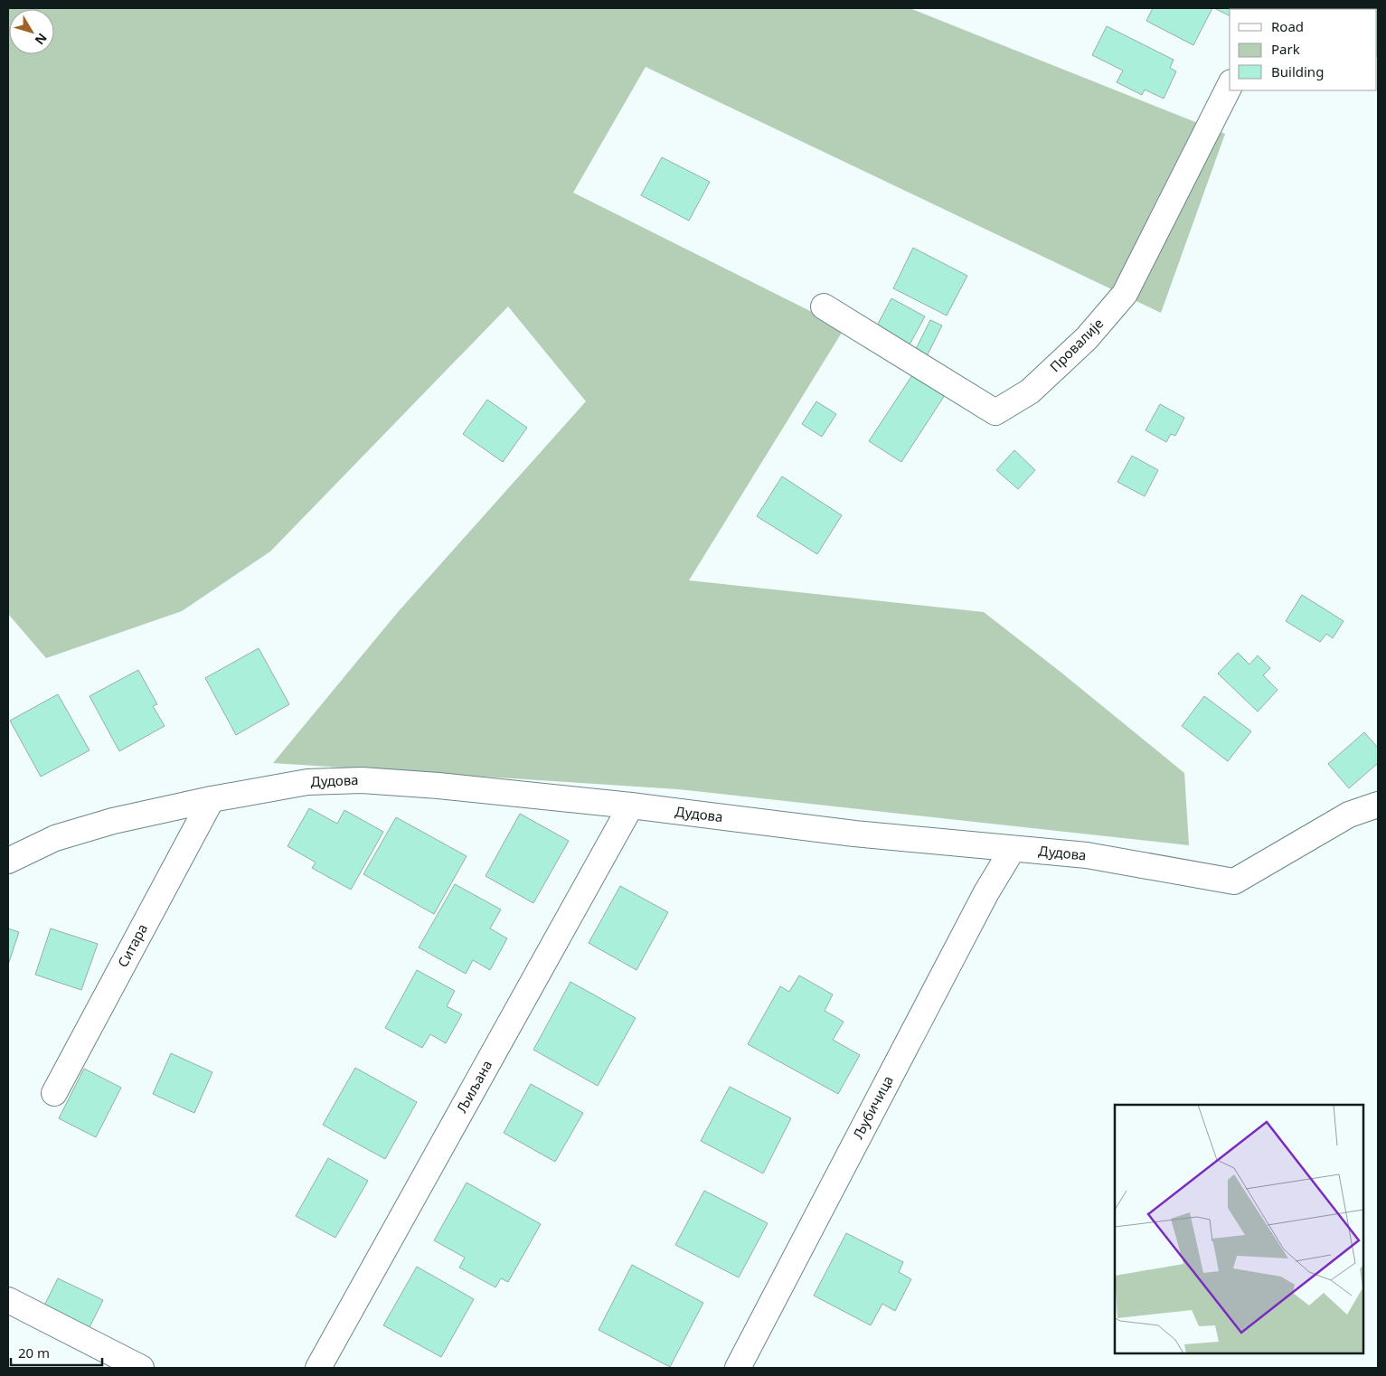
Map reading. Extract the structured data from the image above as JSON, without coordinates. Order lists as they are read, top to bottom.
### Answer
{
  "streets": {
    "street": [
      "Провалије",
      "Дудова",
      "Ситара",
      "Љиљана",
      "Љубичица"
    ]
  },
  "crossings": [
    ["Дудова", "Ситара"],
    ["Дудова", "Љиљана"],
    ["Дудова", "Љубичица"]
  ],
  "legend": ["Road", "Park", "Building"],
  "scale_bar": "20 m",
  "north": "bottom right"
}
